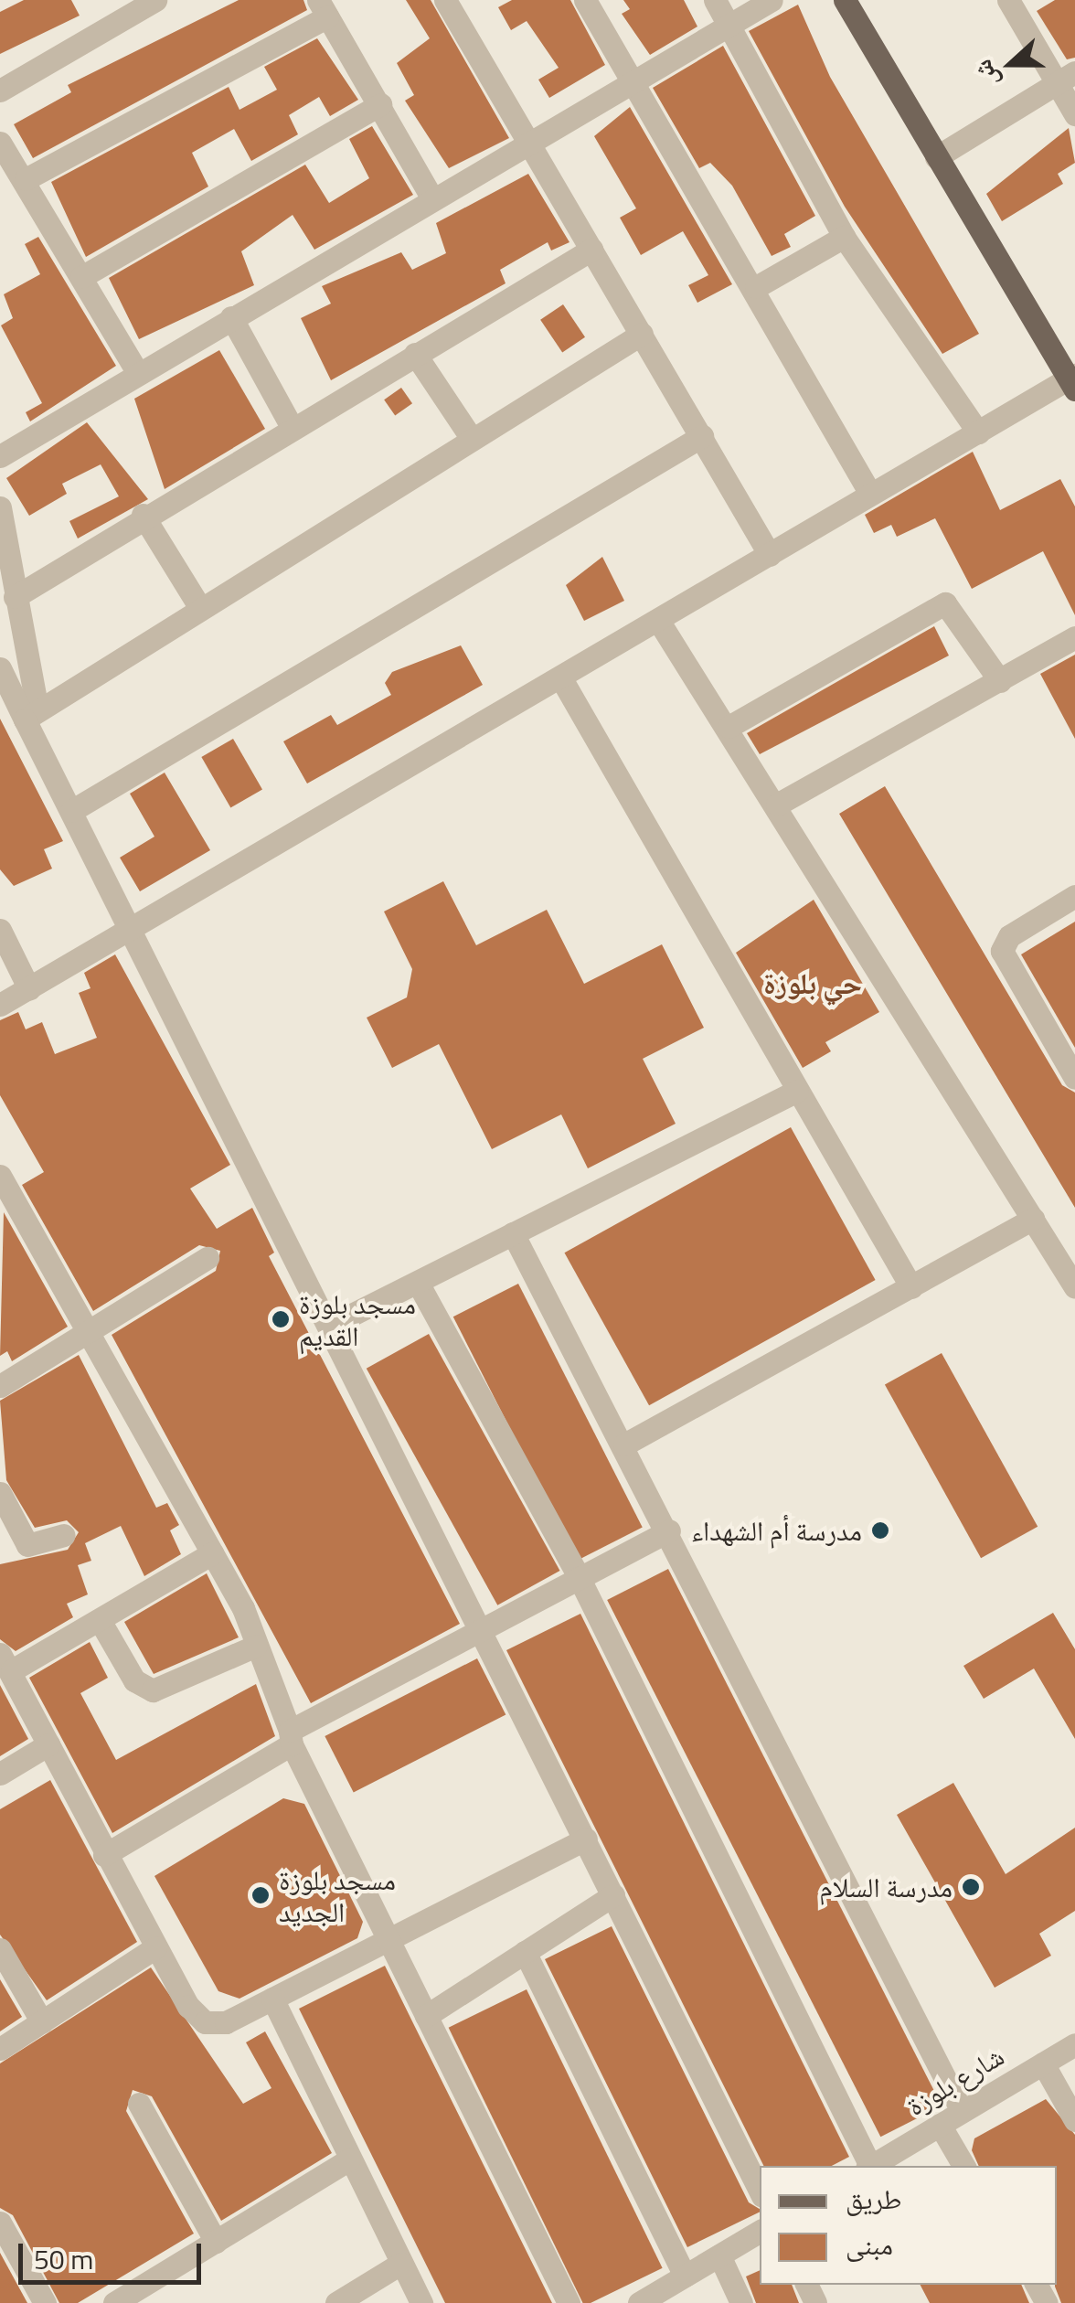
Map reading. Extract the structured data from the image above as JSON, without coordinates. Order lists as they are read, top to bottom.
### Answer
{
  "streets": {
    "street": ["شارع بلوزة"]
  },
  "districts": ["حي بلوزة"],
  "places": [
    "مسجد بلوزة القديم",
    "مدرسة أم الشهداء",
    "مدرسة السلام",
    "مسجد بلوزة الجديد"
  ],
  "legend": ["طريق", "مبنى"],
  "scale_bar": "50 m",
  "north": "left"
}
